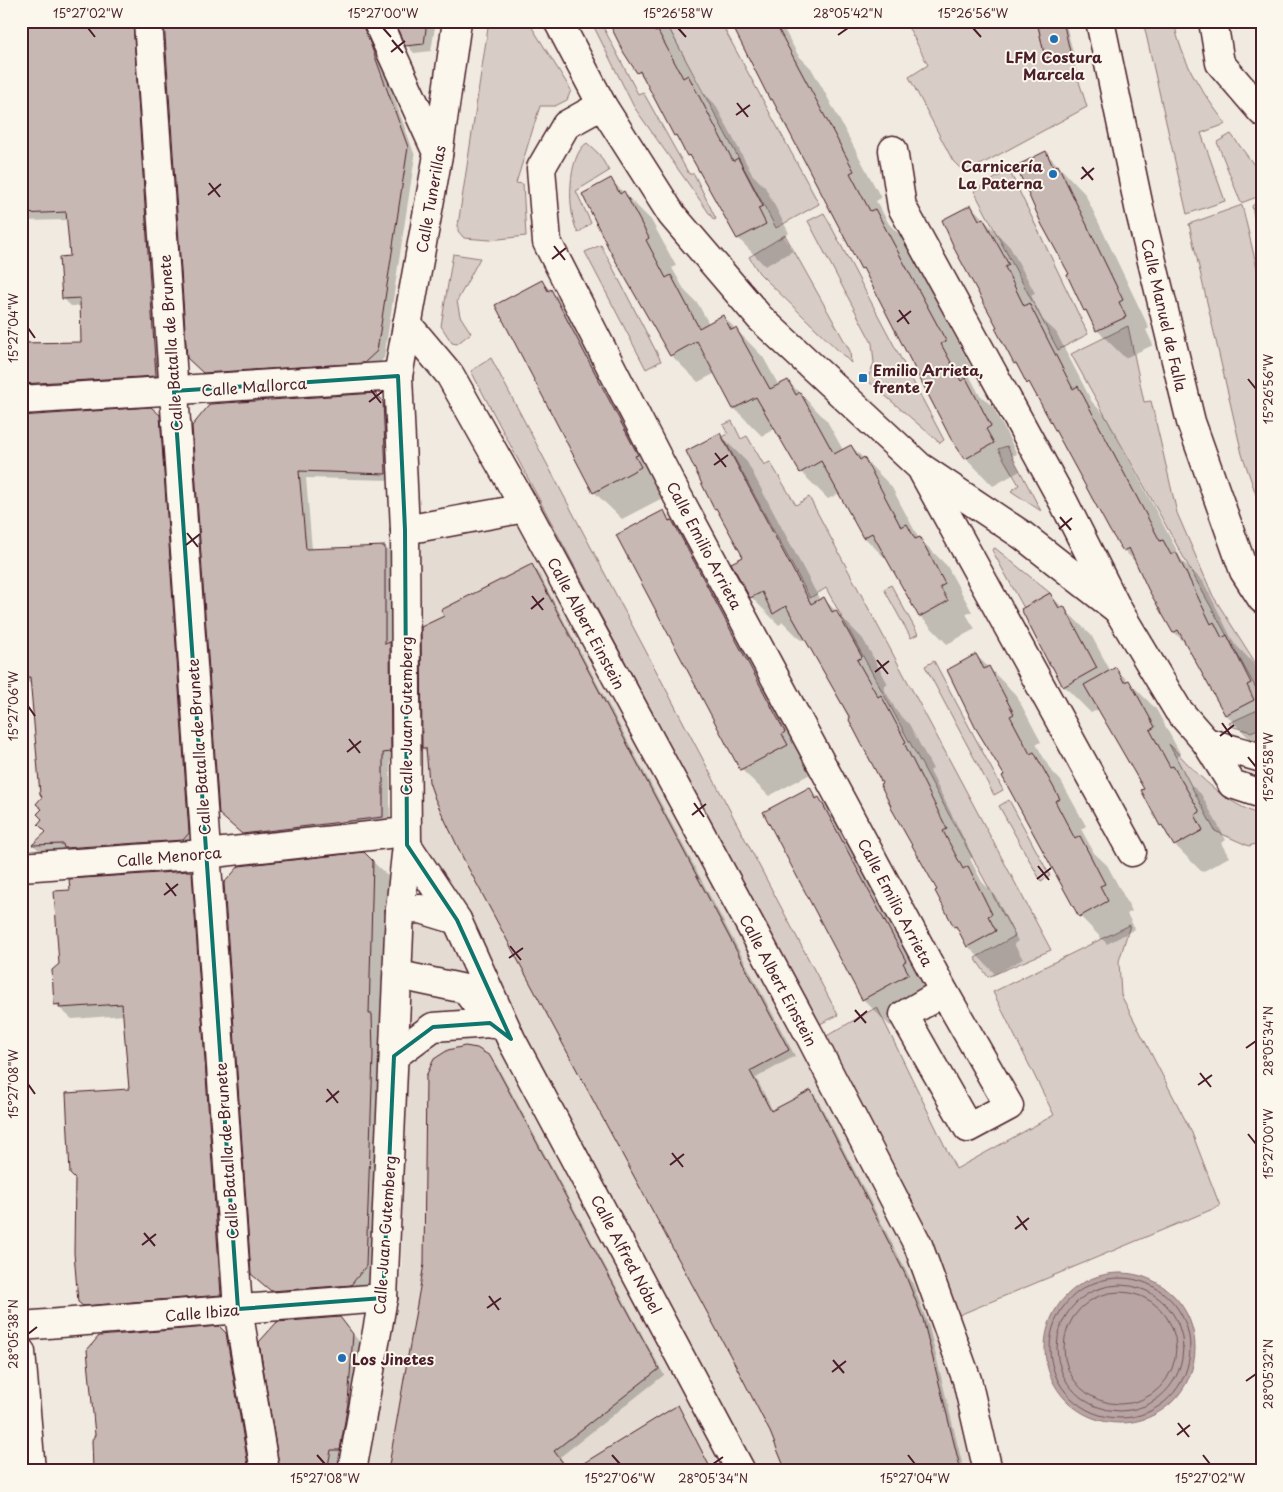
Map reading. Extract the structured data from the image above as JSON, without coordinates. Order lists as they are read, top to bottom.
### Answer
{
  "streets": {
    "street": [
      "Calle Tunerillas",
      "Calle Manuel de Falla",
      "Calle Batalla de Brunete",
      "Calle Mallorca",
      "Calle Emilio Arrieta",
      "Calle Albert Einstein",
      "Calle Juan Gutemberg",
      "Calle Menorca",
      "Calle Alfred Nóbel",
      "Calle Ibiza"
    ]
  },
  "crossings": [
    ["Calle Tunerillas", "Calle Mallorca"],
    ["Calle Tunerillas", "Calle Albert Einstein"],
    ["Calle Tunerillas", "Calle Juan Gutemberg"],
    ["Calle Batalla de Brunete", "Calle Mallorca"],
    ["Calle Batalla de Brunete", "Calle Menorca"],
    ["Calle Batalla de Brunete", "Calle Ibiza"],
    ["Calle Mallorca", "Calle Juan Gutemberg"],
    ["Calle Juan Gutemberg", "Calle Menorca"],
    ["Calle Juan Gutemberg", "Calle Alfred Nóbel"],
    ["Calle Juan Gutemberg", "Calle Ibiza"],
    ["Calle Menorca", "Calle Alfred Nóbel"]
  ],
  "places": {
    "other": ["LFM Costura Marcela", "Carnicería La Paterna", "Los Jinetes"],
    "transit": ["Emilio Arrieta, frente 7"]
  },
  "coordinates": [
    "15°27'02\"W",
    "15°27'00\"W",
    "15°26'58\"W",
    "28°05'42\"N",
    "15°26'56\"W",
    "15°27'04\"W",
    "15°27'06\"W",
    "28°05'34\"N",
    "15°27'08\"W",
    "28°05'38\"N",
    "28°05'32\"N"
  ]
}
